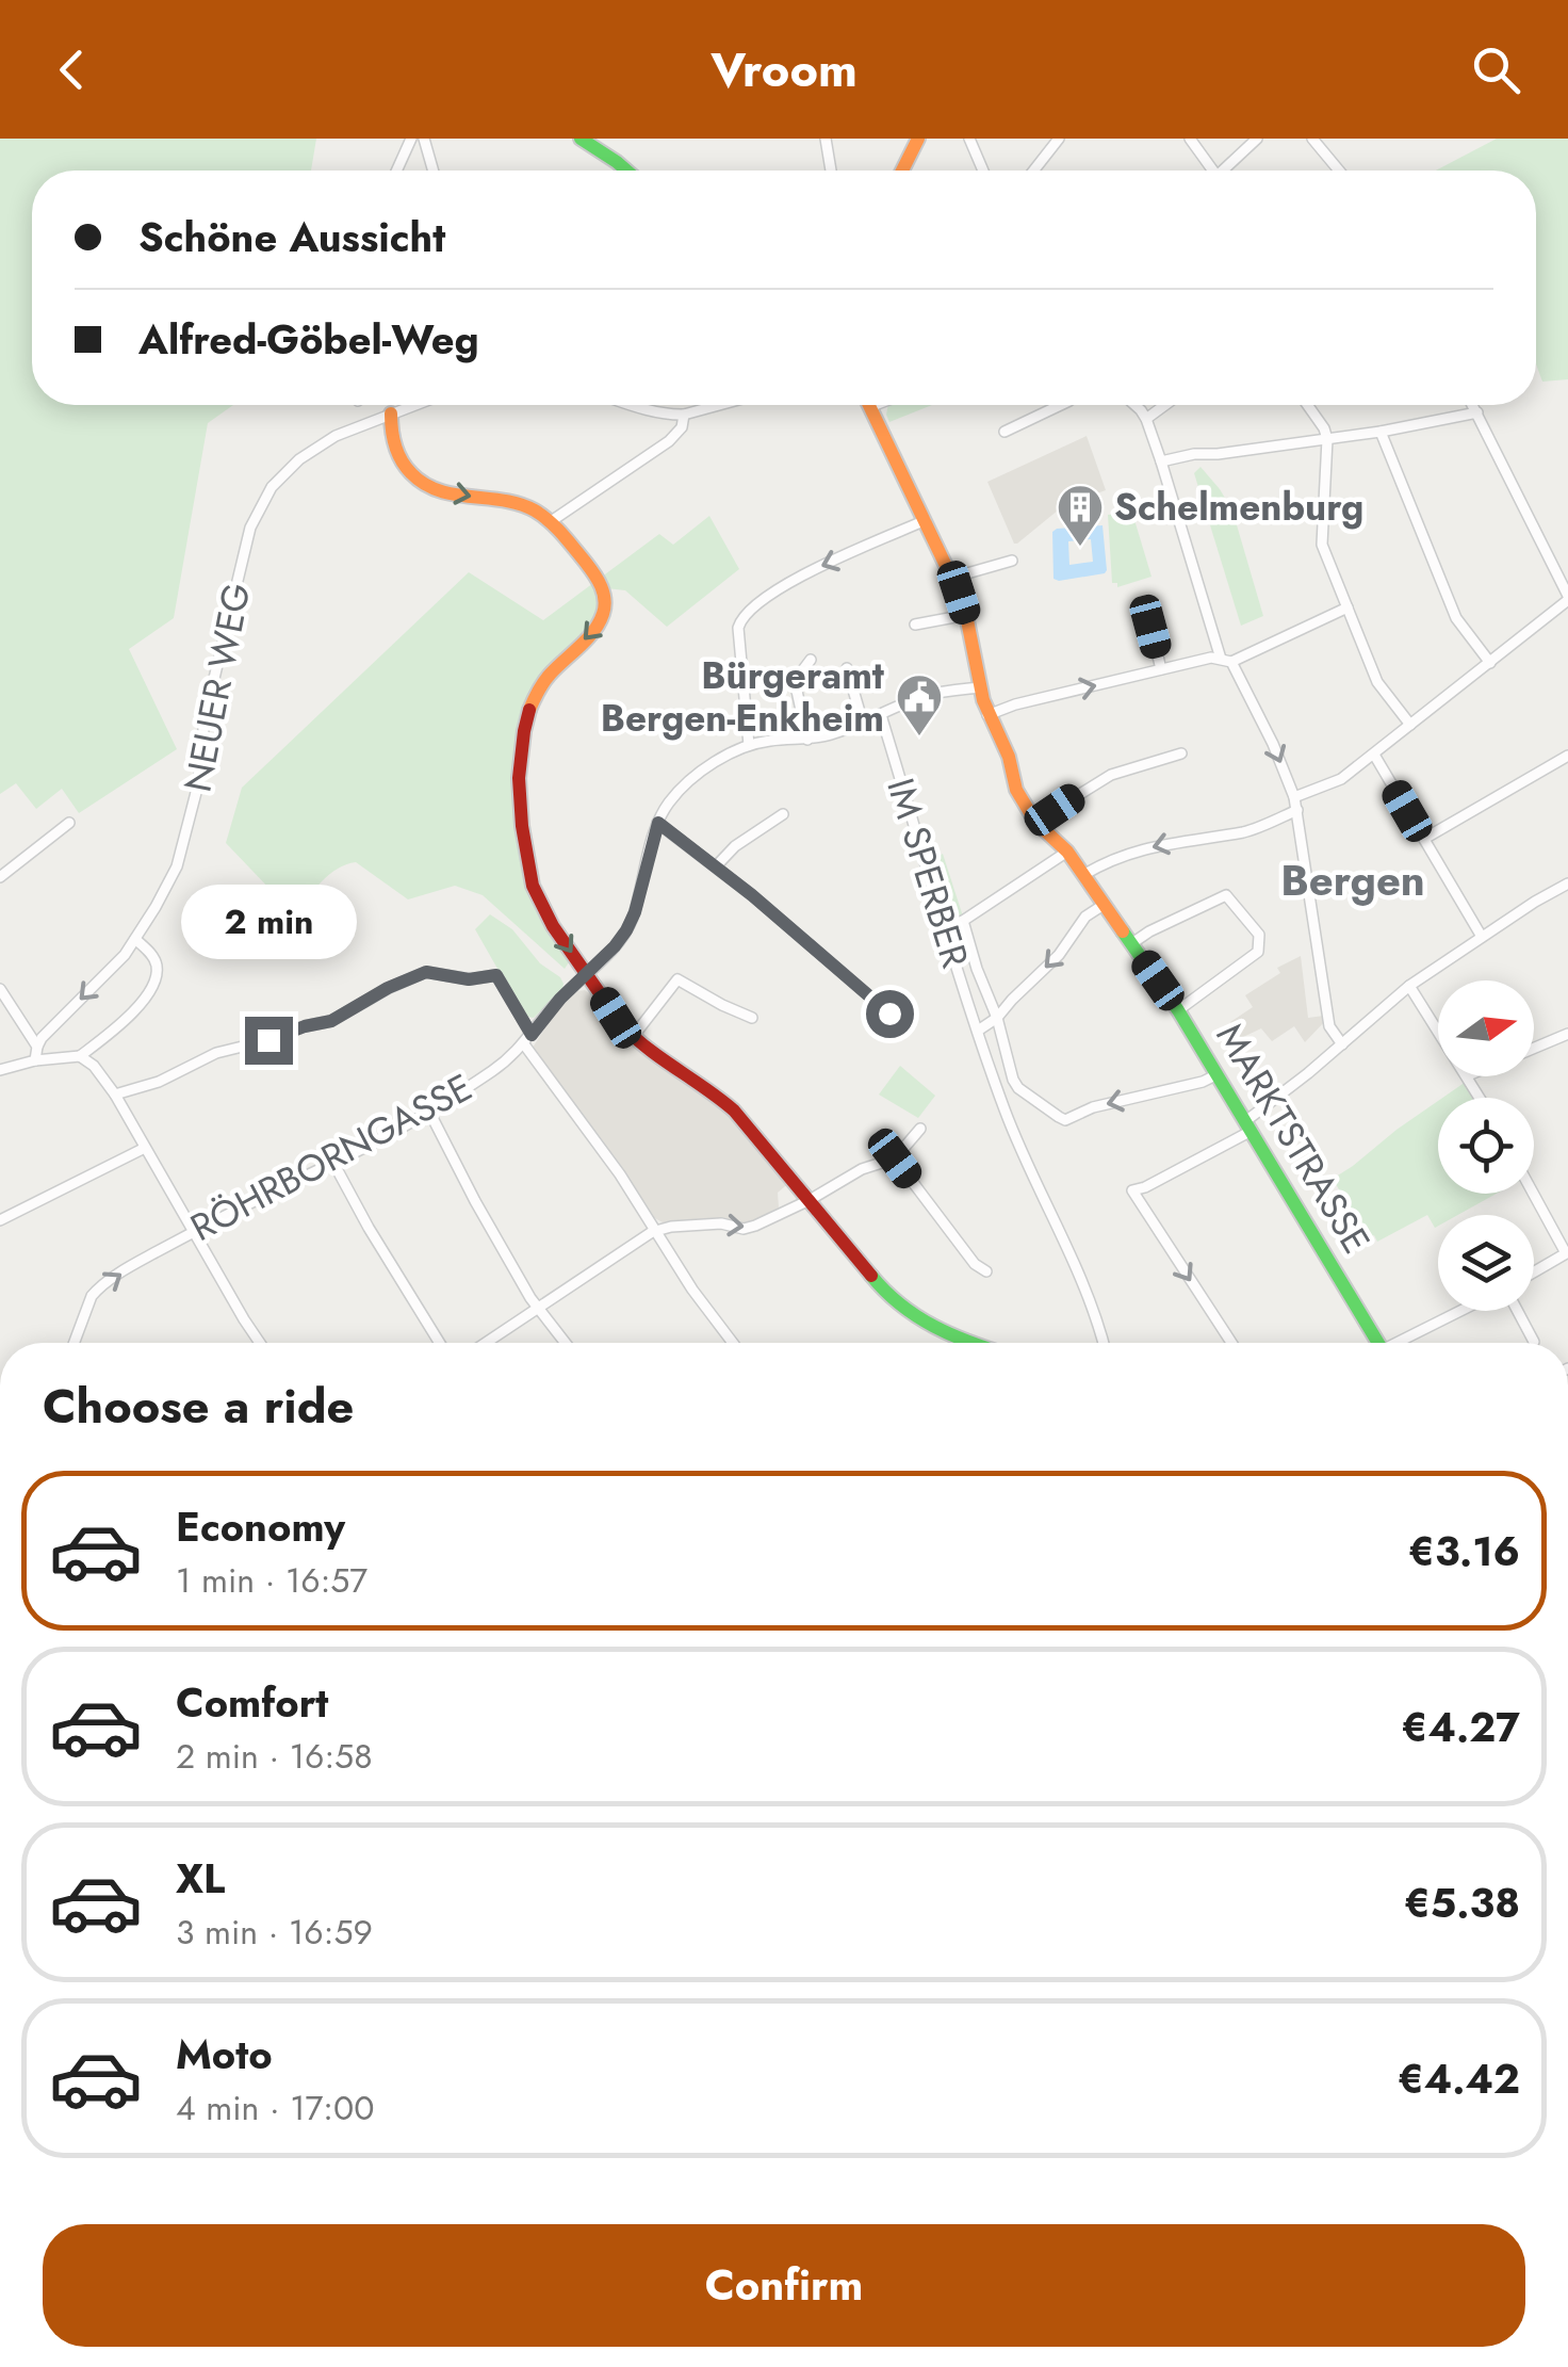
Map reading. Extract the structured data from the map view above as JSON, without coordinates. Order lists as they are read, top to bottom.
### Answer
{
  "streets": {
    "street": [
      "NEUER WEG",
      "IM SPERBER",
      "MARKTSTRASSE",
      "RÖHRBORNGASSE"
    ]
  },
  "crossings": [
    ["IM SPERBER", "MARKTSTRASSE"],
    ["IM SPERBER", "RÖHRBORNGASSE"],
    ["MARKTSTRASSE", "RÖHRBORNGASSE"]
  ],
  "districts": ["Bergen"],
  "places": {
    "building": ["Schelmenburg"],
    "public building": ["Bürgeramt Bergen-Enkheim"]
  },
  "north": "right",
  "page": {
    "header": "Vroom",
    "banner": ["Schöne Aussicht", "Alfred-Göbel-Weg"],
    "bubble": "2 min",
    "heading": "Choose a ride",
    "list": [
      {
        "name": "Economy",
        "note": "1 min · 16:57",
        "value": "€3.16"
      },
      {
        "name": "Comfort",
        "note": "2 min · 16:58",
        "value": "€4.27"
      },
      {
        "name": "XL",
        "note": "3 min · 16:59",
        "value": "€5.38"
      },
      {
        "name": "Moto",
        "note": "4 min · 17:00",
        "value": "€4.42"
      }
    ],
    "buttons": "Confirm"
  }
}
